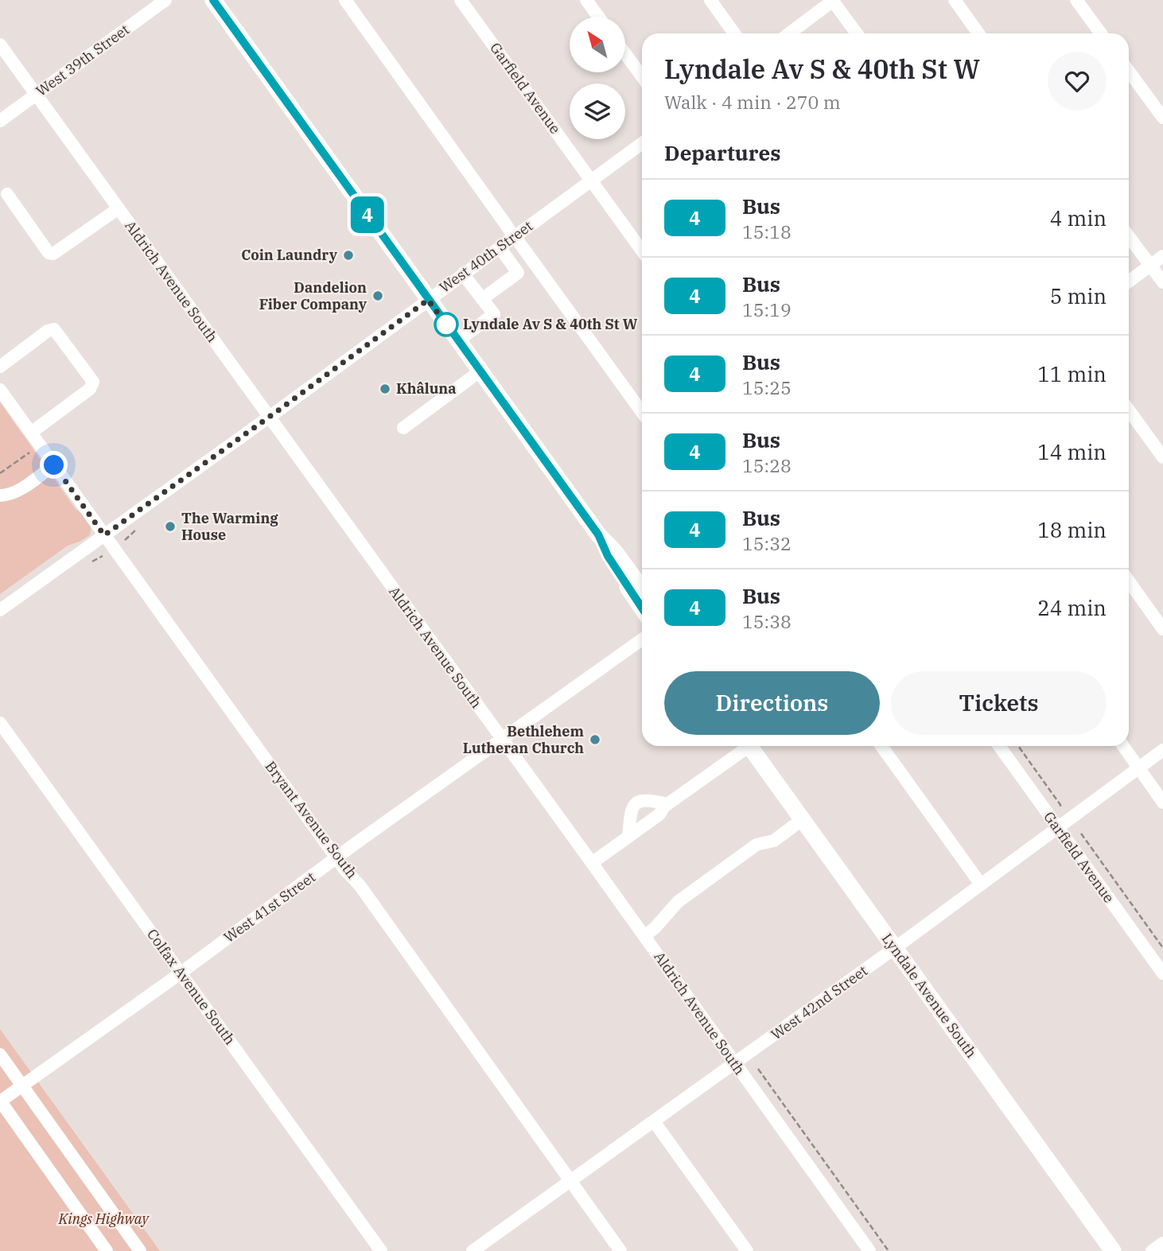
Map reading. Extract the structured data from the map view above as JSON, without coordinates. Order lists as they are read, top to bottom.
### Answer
{
  "streets": {
    "main road": ["Lyndale Avenue South"],
    "street": [
      "West 39th Street",
      "Garfield Avenue",
      "West 40th Street",
      "Aldrich Avenue South",
      "Bryant Avenue South",
      "West 41st Street",
      "Colfax Avenue South",
      "West 42nd Street"
    ]
  },
  "crossings": [
    ["West 39th Street", "Aldrich Avenue South"],
    ["Garfield Avenue", "West 40th Street"],
    ["Garfield Avenue", "West 42nd Street"],
    ["West 40th Street", "Aldrich Avenue South"],
    ["West 40th Street", "Bryant Avenue South"],
    ["Aldrich Avenue South", "West 41st Street"],
    ["Aldrich Avenue South", "West 42nd Street"],
    ["Bryant Avenue South", "West 41st Street"],
    ["Bryant Avenue South", "West 42nd Street"],
    ["West 41st Street", "Colfax Avenue South"],
    ["Lyndale Avenue South", "West 42nd Street"]
  ],
  "parks": ["Kings Highway"],
  "places": [
    "Coin Laundry",
    "Dandelion Fiber Company",
    "Lyndale Av S & 40th St W",
    "Khâluna",
    "The Warming House",
    "Bethlehem Lutheran Church"
  ],
  "lines": ["bus line 4"],
  "north": "top left",
  "page": {
    "on_map": "4",
    "heading": [
      ["Lyndale Av S & 40th St W", "Walk · 4 min · 270 m"],
      "Departures"
    ],
    "list": [
      {
        "mark": "4",
        "name": "Bus",
        "note": "15:18",
        "value": "4 min"
      },
      {
        "mark": "4",
        "name": "Bus",
        "note": "15:19",
        "value": "5 min"
      },
      {
        "mark": "4",
        "name": "Bus",
        "note": "15:25",
        "value": "11 min"
      },
      {
        "mark": "4",
        "name": "Bus",
        "note": "15:28",
        "value": "14 min"
      },
      {
        "mark": "4",
        "name": "Bus",
        "note": "15:32",
        "value": "18 min"
      },
      {
        "mark": "4",
        "name": "Bus",
        "note": "15:38",
        "value": "24 min"
      }
    ],
    "buttons": ["Directions", "Tickets"]
  }
}
